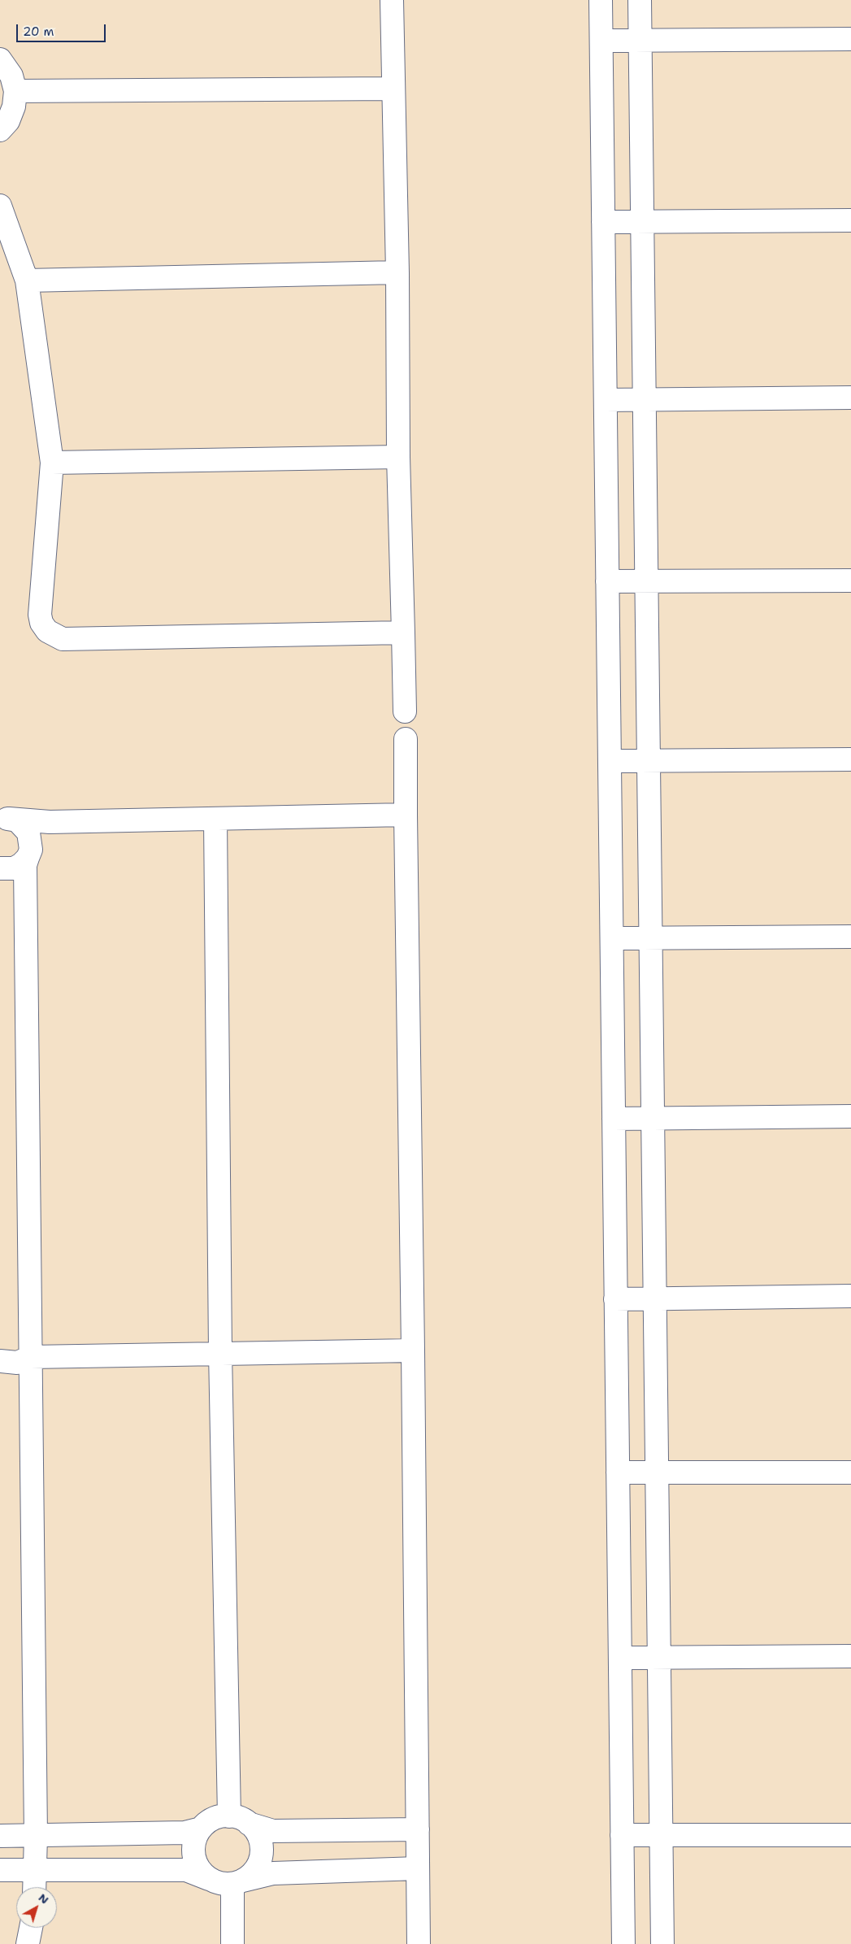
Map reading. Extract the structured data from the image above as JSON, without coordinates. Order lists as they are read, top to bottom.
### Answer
{
  "scale_bar": "20 m",
  "north": "top right"
}
